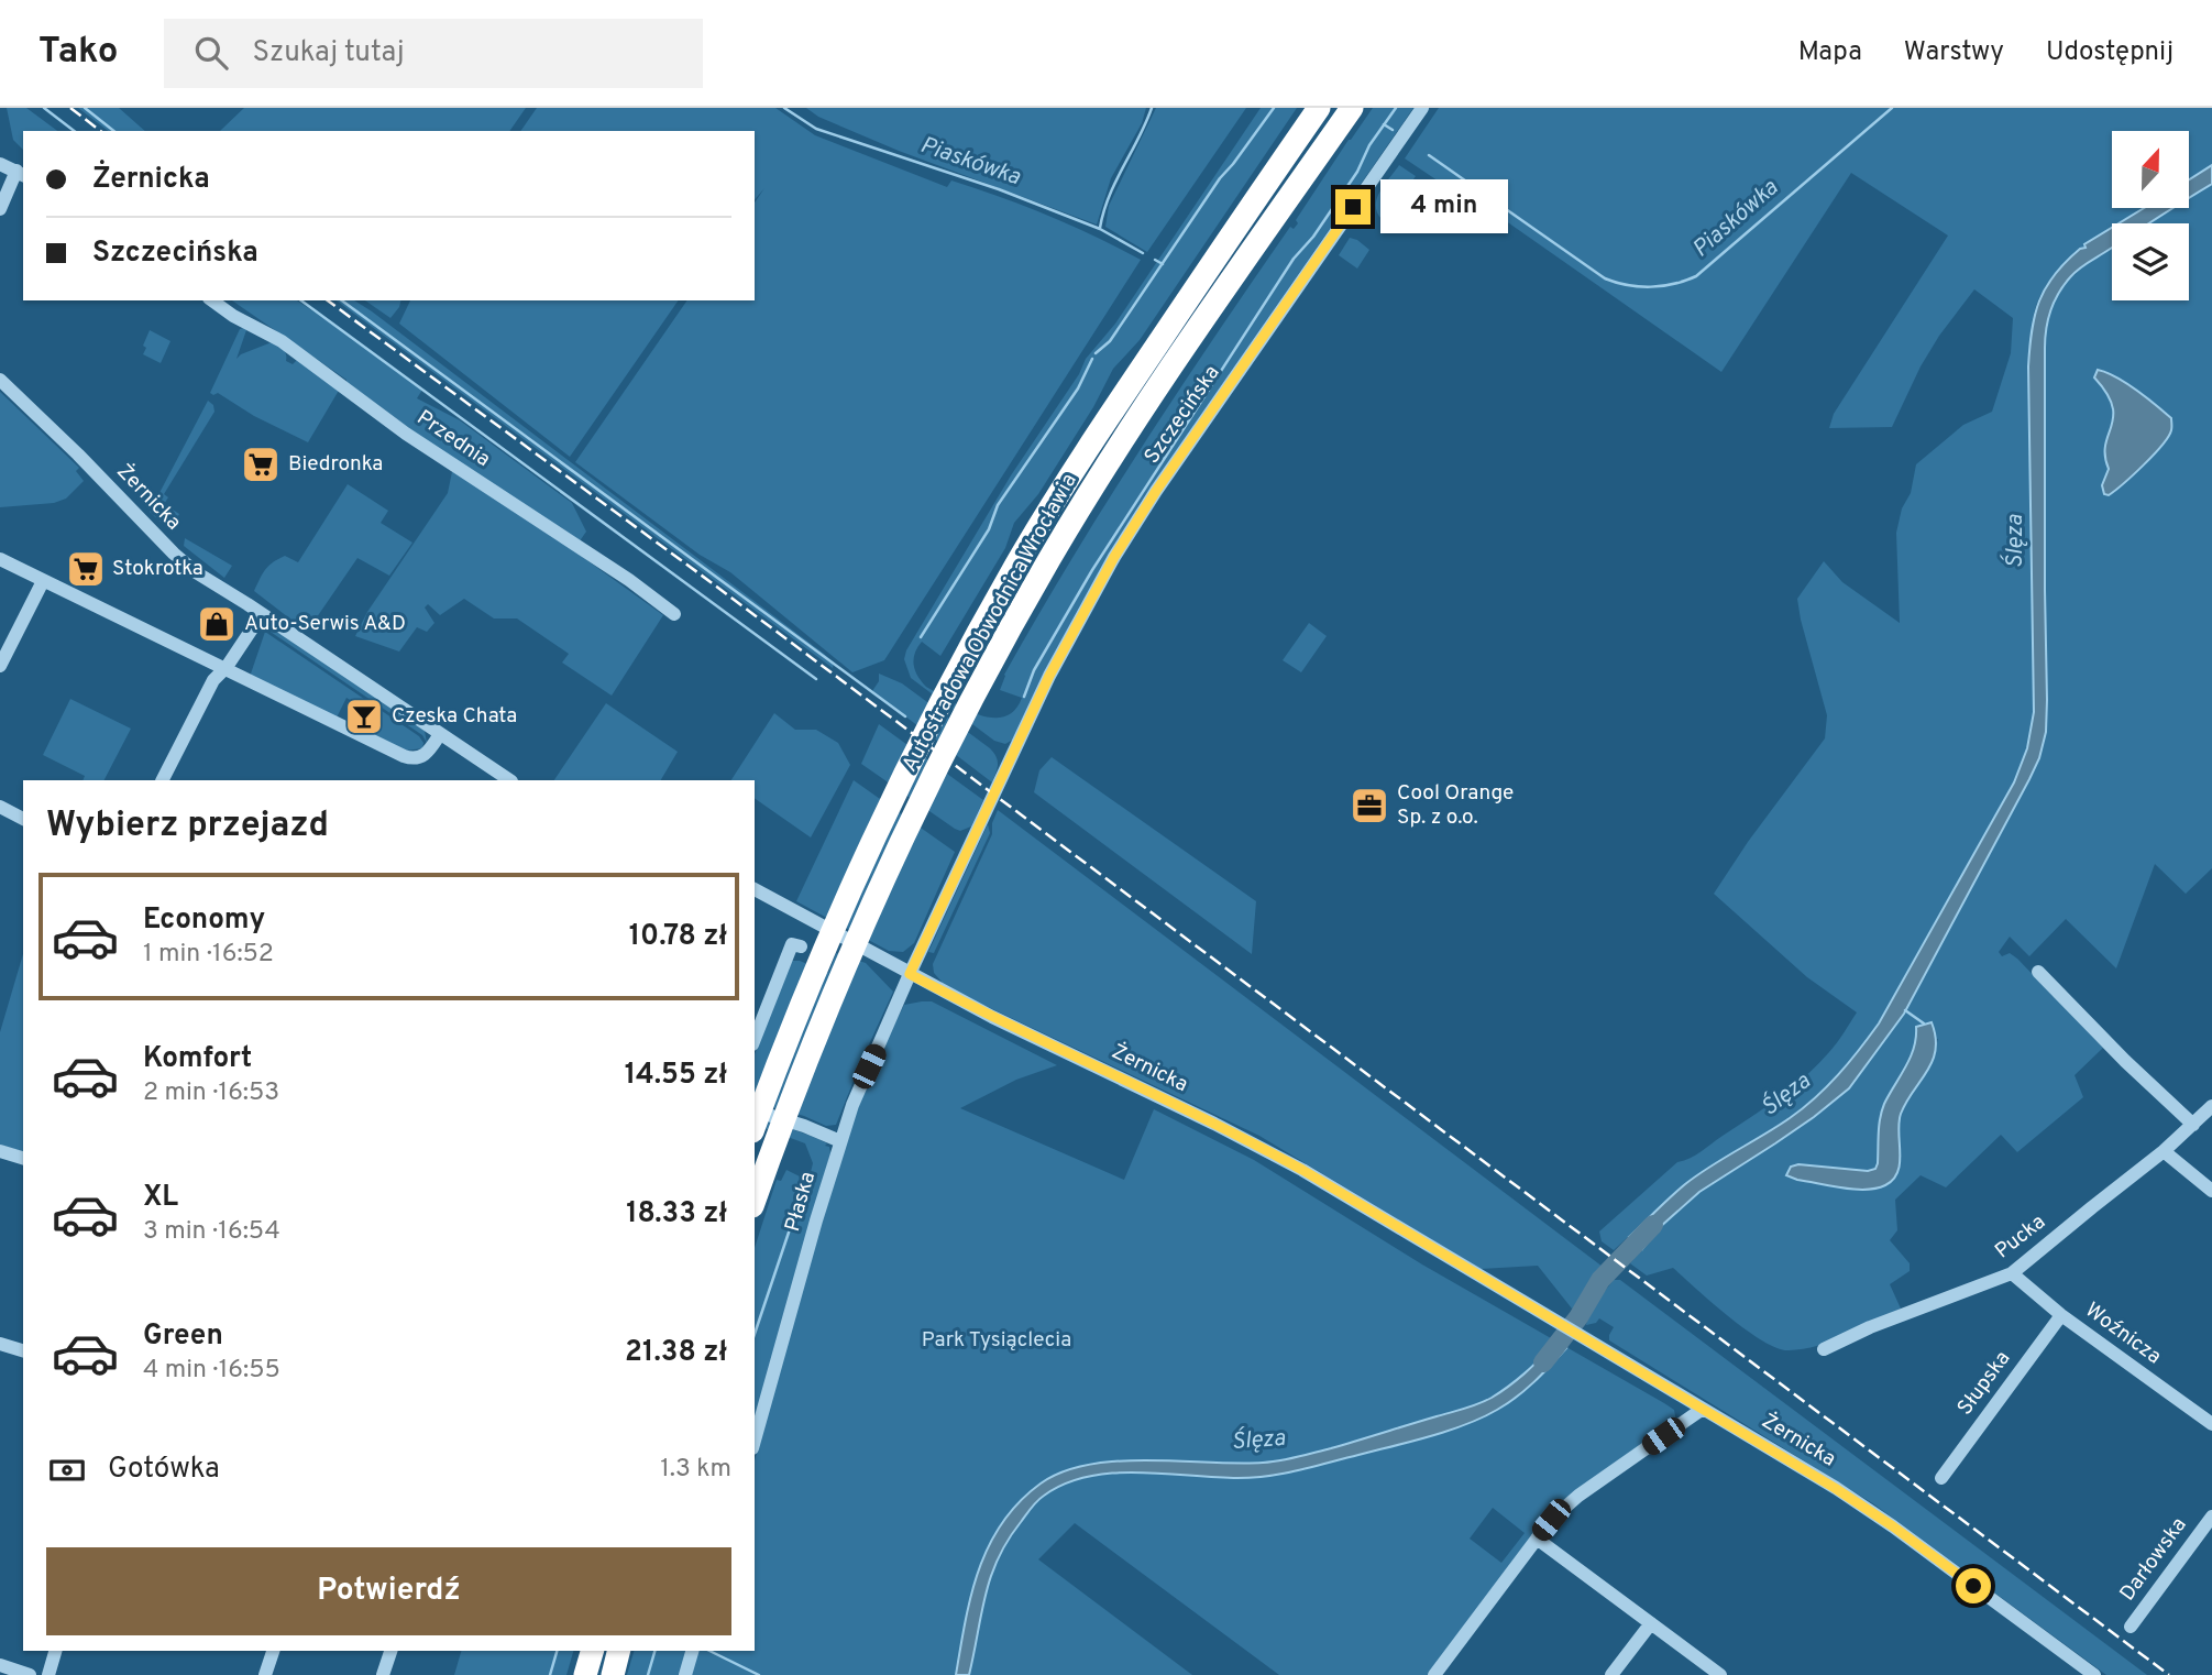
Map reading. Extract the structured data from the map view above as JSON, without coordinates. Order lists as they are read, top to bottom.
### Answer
{
  "streets": {
    "highway": ["Autostradowa Obwodnica Wrocławia"],
    "street": [
      "Szczecińska",
      "Przednia",
      "Żernicka",
      "Płaska",
      "Pucka",
      "Woźnicza",
      "Słupska",
      "Darłowska"
    ]
  },
  "crossings": [
    ["Szczecińska", "Żernicka"],
    ["Szczecińska", "Płaska"],
    ["Żernicka", "Płaska"],
    ["Pucka", "Woźnicza"],
    ["Woźnicza", "Słupska"]
  ],
  "water": ["Piaskówka", "Ślęza"],
  "parks": ["Park Tysiąclecia"],
  "places": {
    "supermarket": ["Biedronka", "Stokrotka"],
    "shop": ["Auto-Serwis A&D"],
    "bar": ["Czeska Chata"],
    "office": ["Cool Orange Sp. z o.o."]
  },
  "north": "top",
  "page": {
    "header": "Tako",
    "search": "Szukaj tutaj",
    "nav": ["Mapa", "Warstwy", "Udostępnij"],
    "banner": ["Żernicka", "Szczecińska"],
    "bubble": "4 min",
    "heading": "Wybierz przejazd",
    "list": [
      {
        "name": "Economy",
        "note": "1 min · 16:52",
        "value": "10.78 zł"
      },
      {
        "name": "Komfort",
        "note": "2 min · 16:53",
        "value": "14.55 zł"
      },
      {
        "name": "XL",
        "note": "3 min · 16:54",
        "value": "18.33 zł"
      },
      {
        "name": "Green",
        "note": "4 min · 16:55",
        "value": "21.38 zł"
      }
    ],
    "pay": ["Gotówka", "1.3 km"],
    "buttons": "Potwierdź"
  }
}
